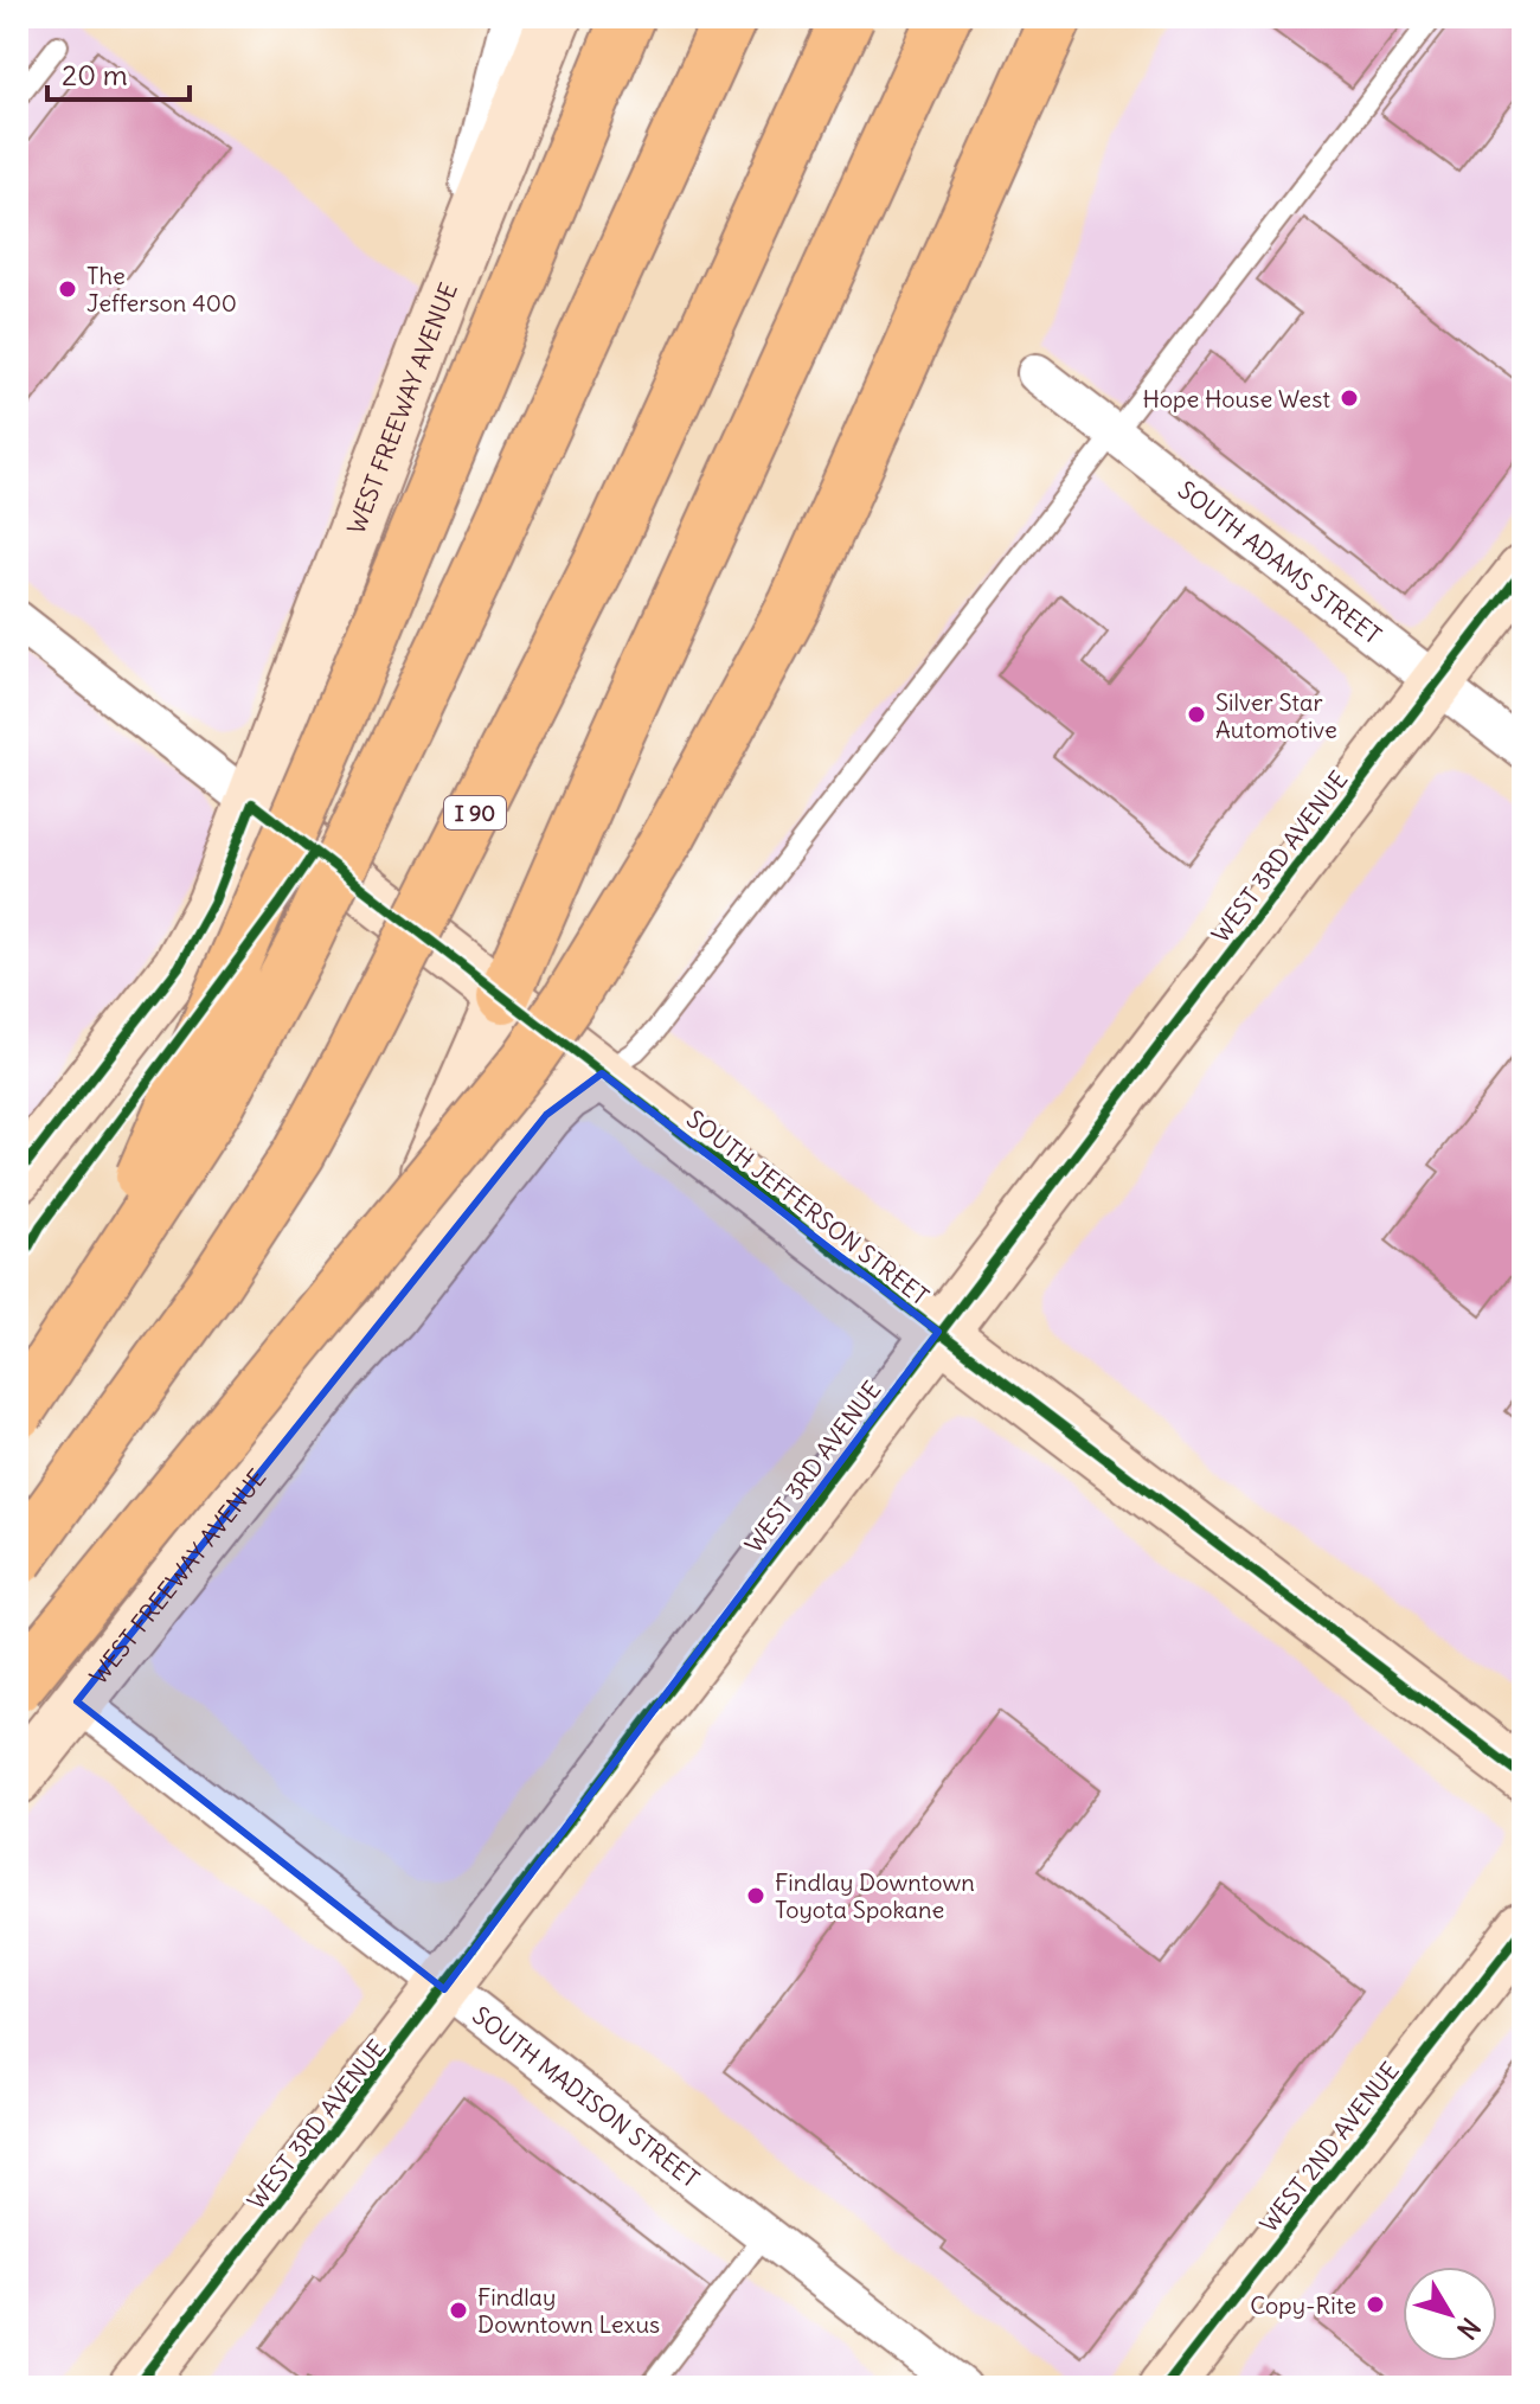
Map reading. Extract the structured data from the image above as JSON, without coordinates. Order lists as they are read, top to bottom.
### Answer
{
  "streets": {
    "highway": ["I 90"],
    "main road": [
      "WEST FREEWAY AVENUE",
      "WEST 3RD AVENUE",
      "SOUTH JEFFERSON STREET",
      "WEST 2ND AVENUE"
    ],
    "street": ["SOUTH ADAMS STREET", "SOUTH MADISON STREET"]
  },
  "crossings": [
    ["WEST FREEWAY AVENUE", "SOUTH JEFFERSON STREET"],
    ["WEST FREEWAY AVENUE", "SOUTH MADISON STREET"],
    ["SOUTH ADAMS STREET", "WEST 3RD AVENUE"],
    ["WEST 3RD AVENUE", "SOUTH JEFFERSON STREET"],
    ["WEST 3RD AVENUE", "SOUTH MADISON STREET"]
  ],
  "places": [
    "The Jefferson 400",
    "Hope House West",
    "Silver Star Automotive",
    "Findlay Downtown Toyota Spokane",
    "Copy-Rite",
    "Findlay Downtown Lexus"
  ],
  "scale_bar": "20 m",
  "north": "bottom right"
}
